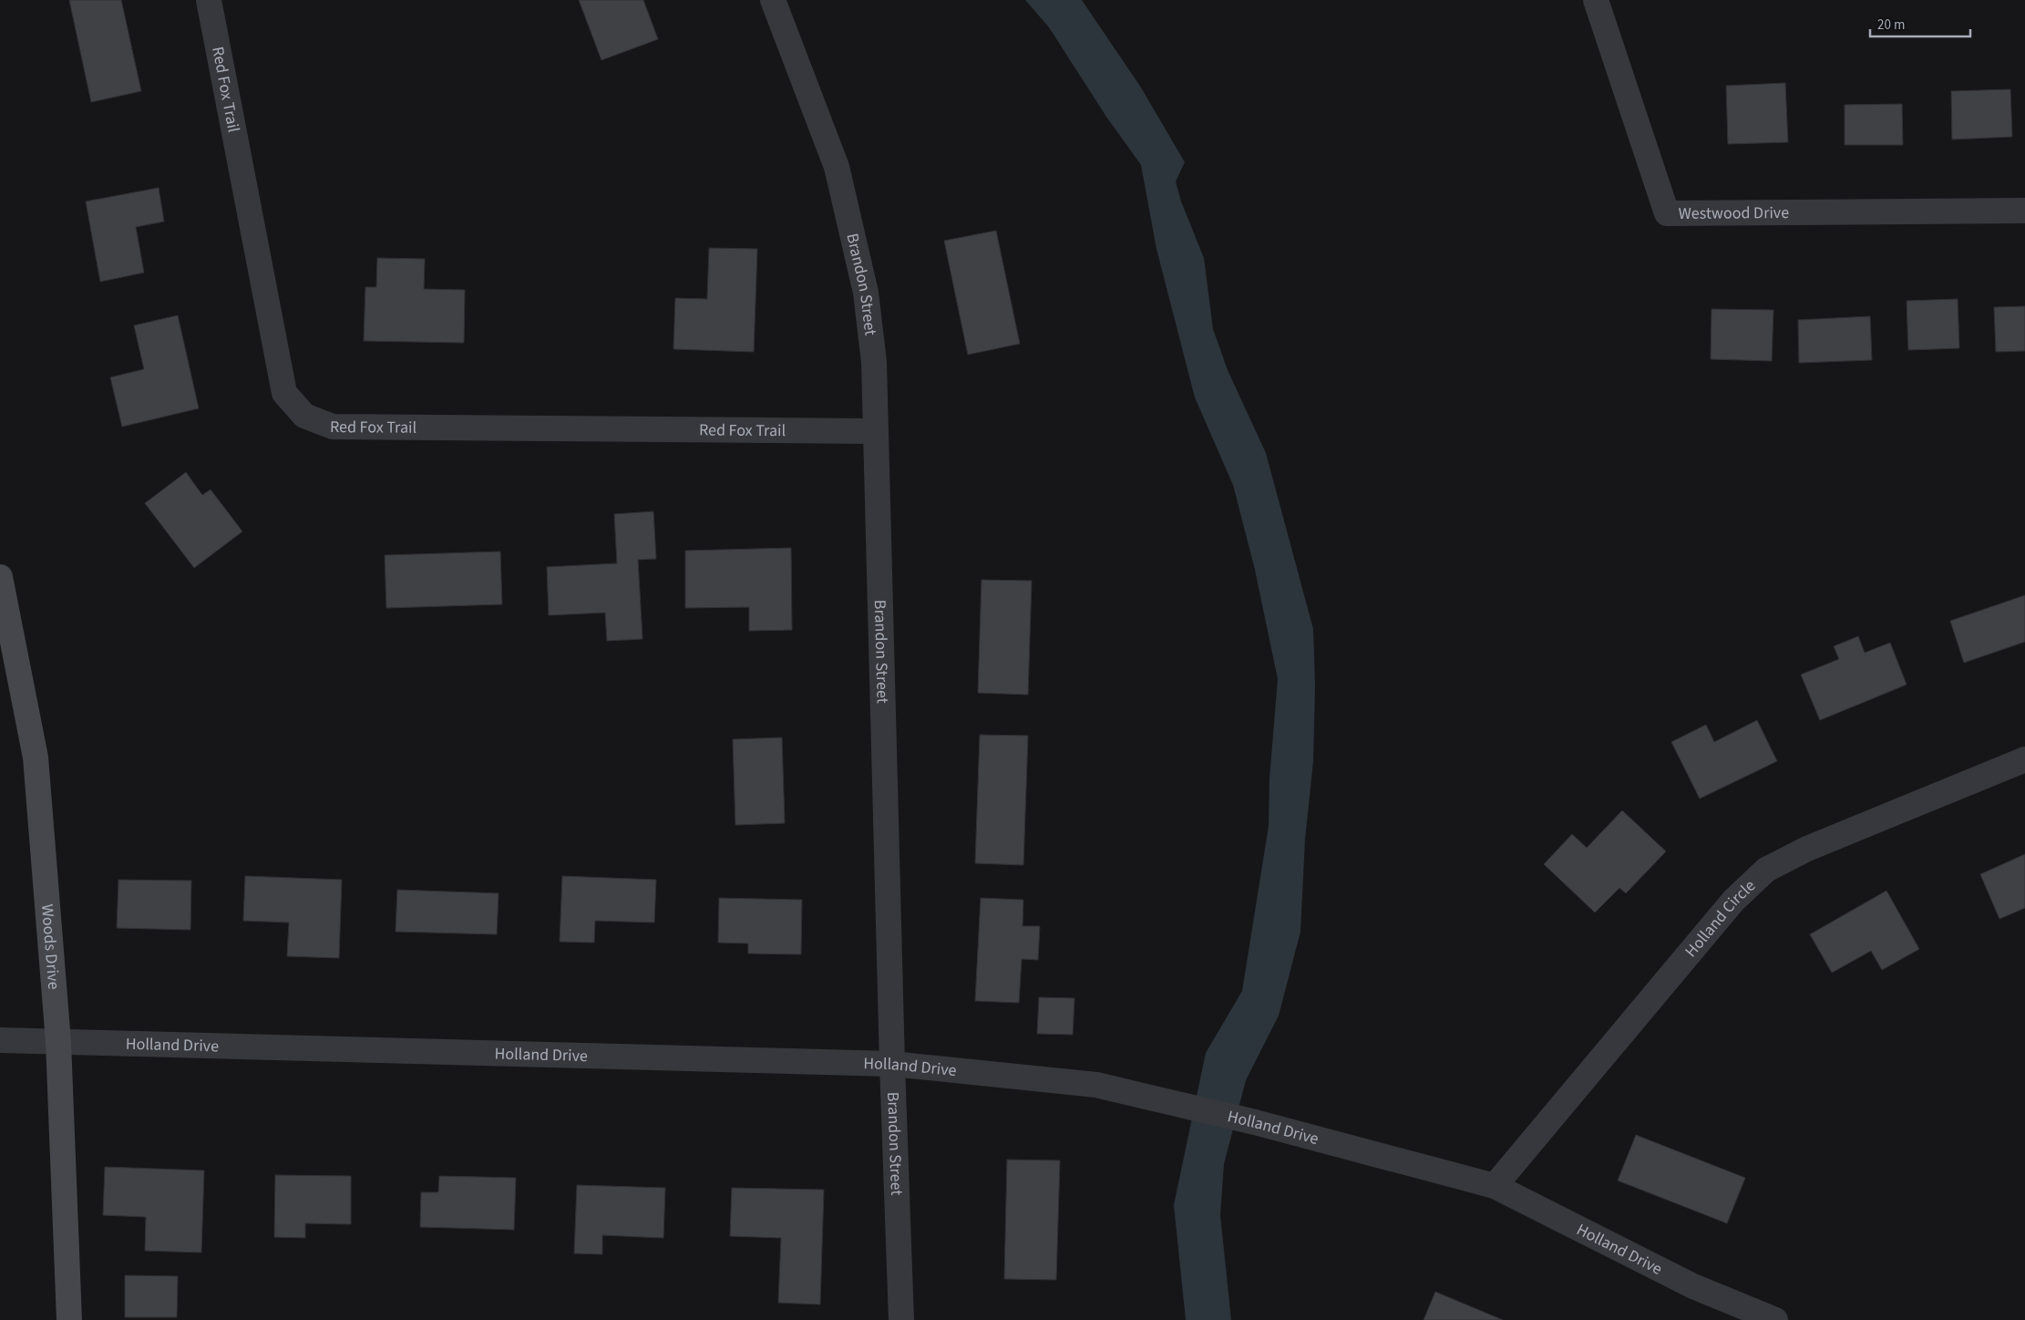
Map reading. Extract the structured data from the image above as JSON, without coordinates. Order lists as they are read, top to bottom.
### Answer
{
  "streets": {
    "street": [
      "Red Fox Trail",
      "Westwood Drive",
      "Brandon Street",
      "Holland Circle",
      "Woods Drive",
      "Holland Drive"
    ]
  },
  "crossings": [
    ["Red Fox Trail", "Brandon Street"],
    ["Brandon Street", "Holland Drive"],
    ["Holland Circle", "Holland Drive"],
    ["Woods Drive", "Holland Drive"]
  ],
  "scale_bar": "20 m"
}
